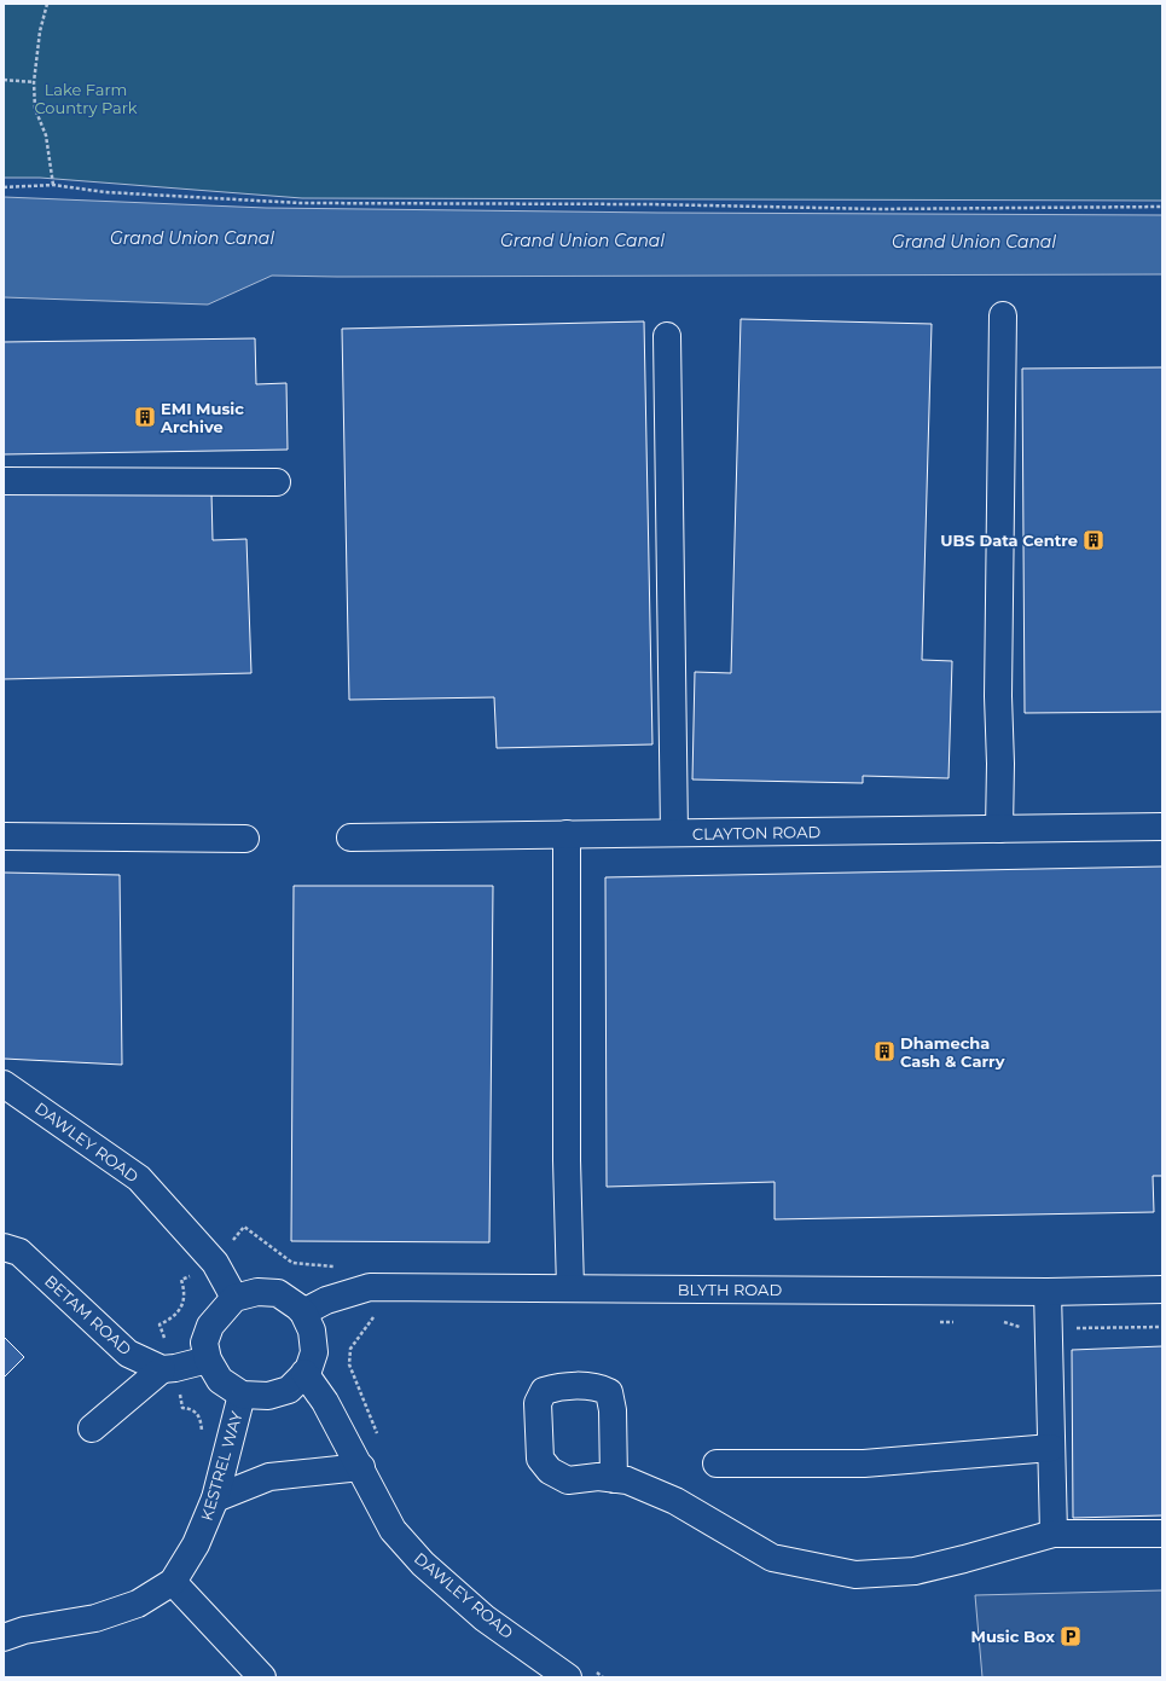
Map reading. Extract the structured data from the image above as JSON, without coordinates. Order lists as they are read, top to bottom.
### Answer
{
  "streets": {
    "street": [
      "CLAYTON ROAD",
      "DAWLEY ROAD",
      "BLYTH ROAD",
      "BETAM ROAD",
      "KESTREL WAY"
    ]
  },
  "crossings": [
    ["DAWLEY ROAD", "BLYTH ROAD"],
    ["DAWLEY ROAD", "KESTREL WAY"],
    ["BLYTH ROAD", "KESTREL WAY"]
  ],
  "water": ["Grand Union Canal"],
  "parks": ["Lake Farm Country Park"],
  "places": {
    "building": ["EMI Music Archive", "UBS Data Centre", "Dhamecha Cash & Carry"],
    "parking": ["Music Box"]
  }
}
